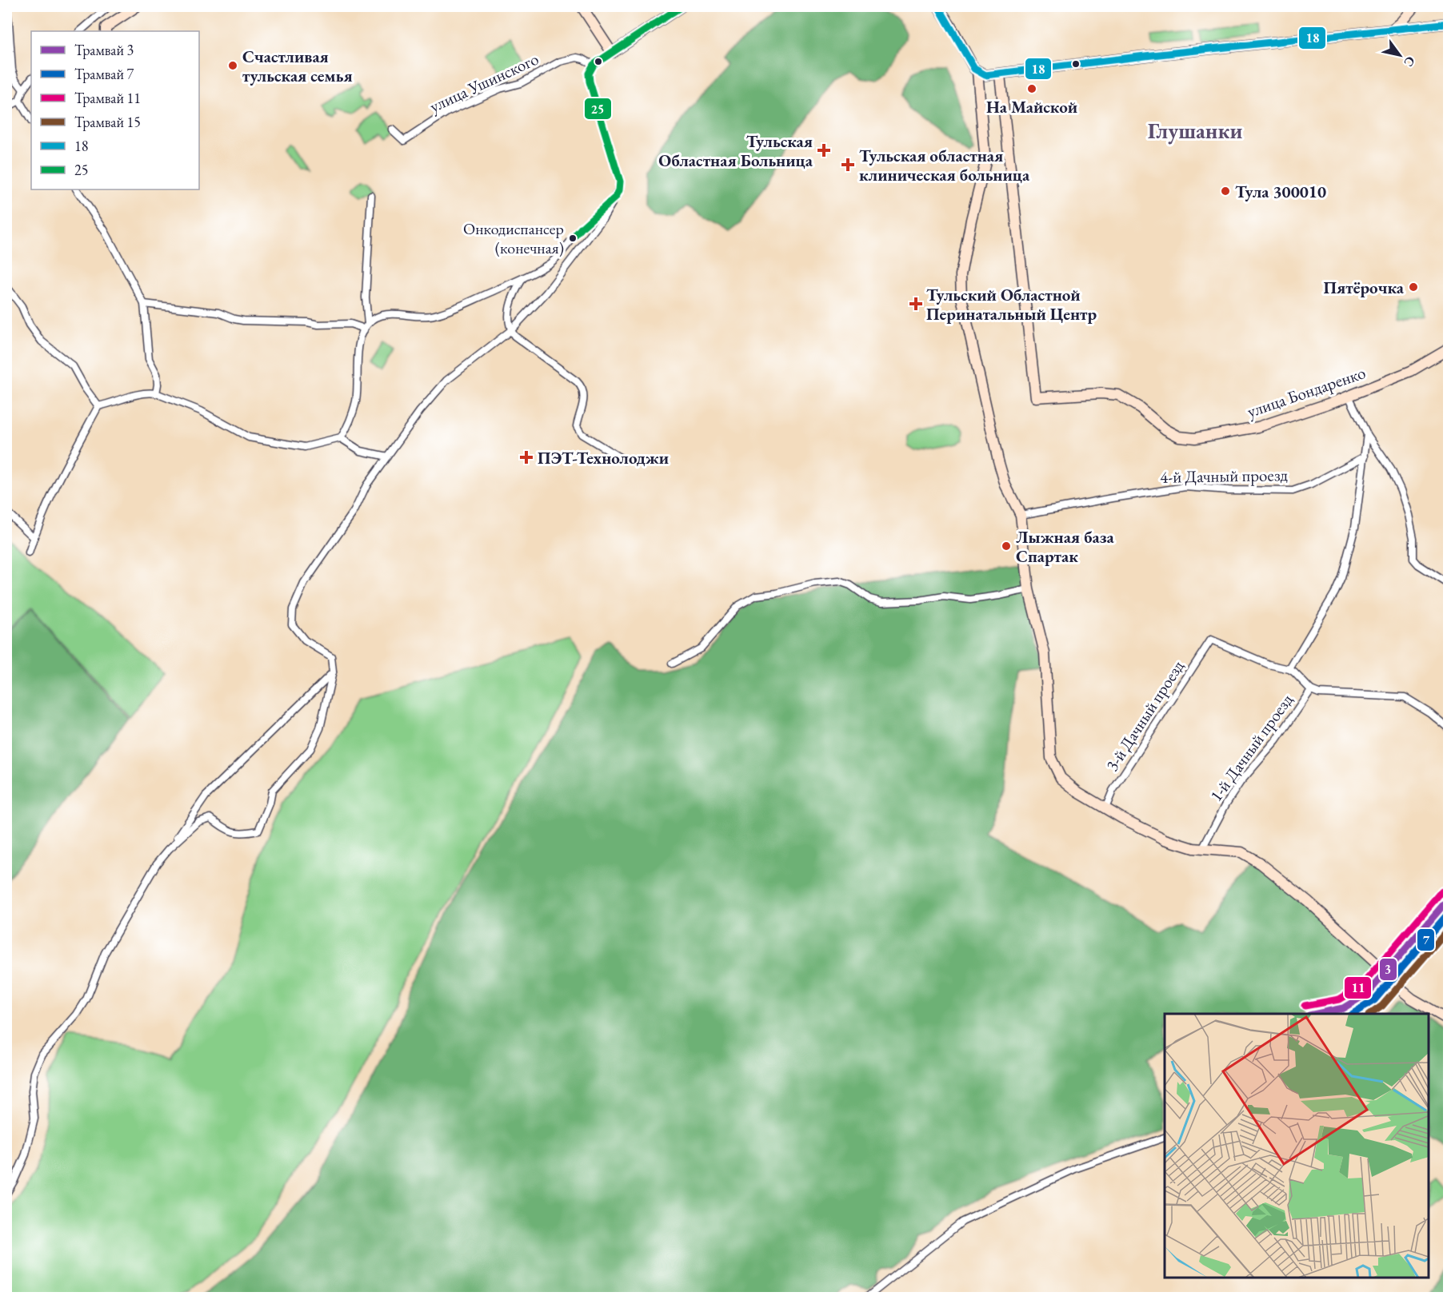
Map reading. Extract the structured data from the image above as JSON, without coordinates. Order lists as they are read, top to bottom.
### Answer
{
  "streets": {
    "street": [
      "улица Ушинского",
      "улица Бондаренко",
      "4-й Дачный проезд",
      "3-й Дачный проезд",
      "1-й Дачный проезд"
    ]
  },
  "crossings": [
    ["4-й Дачный проезд", "1-й Дачный проезд"],
    ["3-й Дачный проезд", "1-й Дачный проезд"]
  ],
  "districts": ["Глушанки"],
  "places": {
    "other": [
      "Счастливая тульская семья",
      "На Майской",
      "Тула 300010",
      "Онкодиспансер (конечная)",
      "Пятёрочка",
      "Лыжная база Спартак"
    ],
    "health": [
      "Тульская Областная Больница",
      "Тульская областная клиническая больница",
      "Тульский Областной Перинатальный Центр",
      "ПЭТ-Технолоджи"
    ]
  },
  "lines": [
    "transit line 18",
    "transit line 25",
    "tram line 11",
    "tram line 3",
    "tram line 7",
    "tram line 15"
  ],
  "legend": [
    "Трамвай 3",
    "Трамвай 7",
    "Трамвай 11",
    "Трамвай 15",
    "18",
    "25"
  ],
  "north": "bottom right"
}
